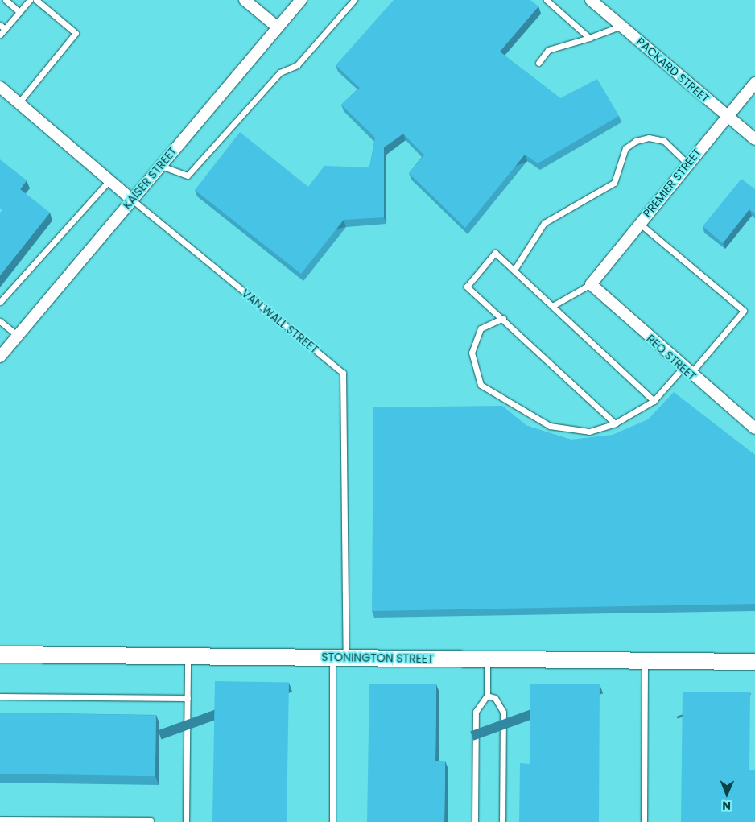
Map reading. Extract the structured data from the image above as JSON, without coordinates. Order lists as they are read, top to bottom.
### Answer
{
  "streets": {
    "street": [
      "PACKARD STREET",
      "KAISER STREET",
      "PREMIER STREET",
      "VAN WALL STREET",
      "REO STREET",
      "STONINGTON STREET"
    ]
  },
  "crossings": [
    ["PACKARD STREET", "PREMIER STREET"],
    ["KAISER STREET", "VAN WALL STREET"],
    ["PREMIER STREET", "REO STREET"],
    ["VAN WALL STREET", "STONINGTON STREET"]
  ],
  "north": "bottom"
}
